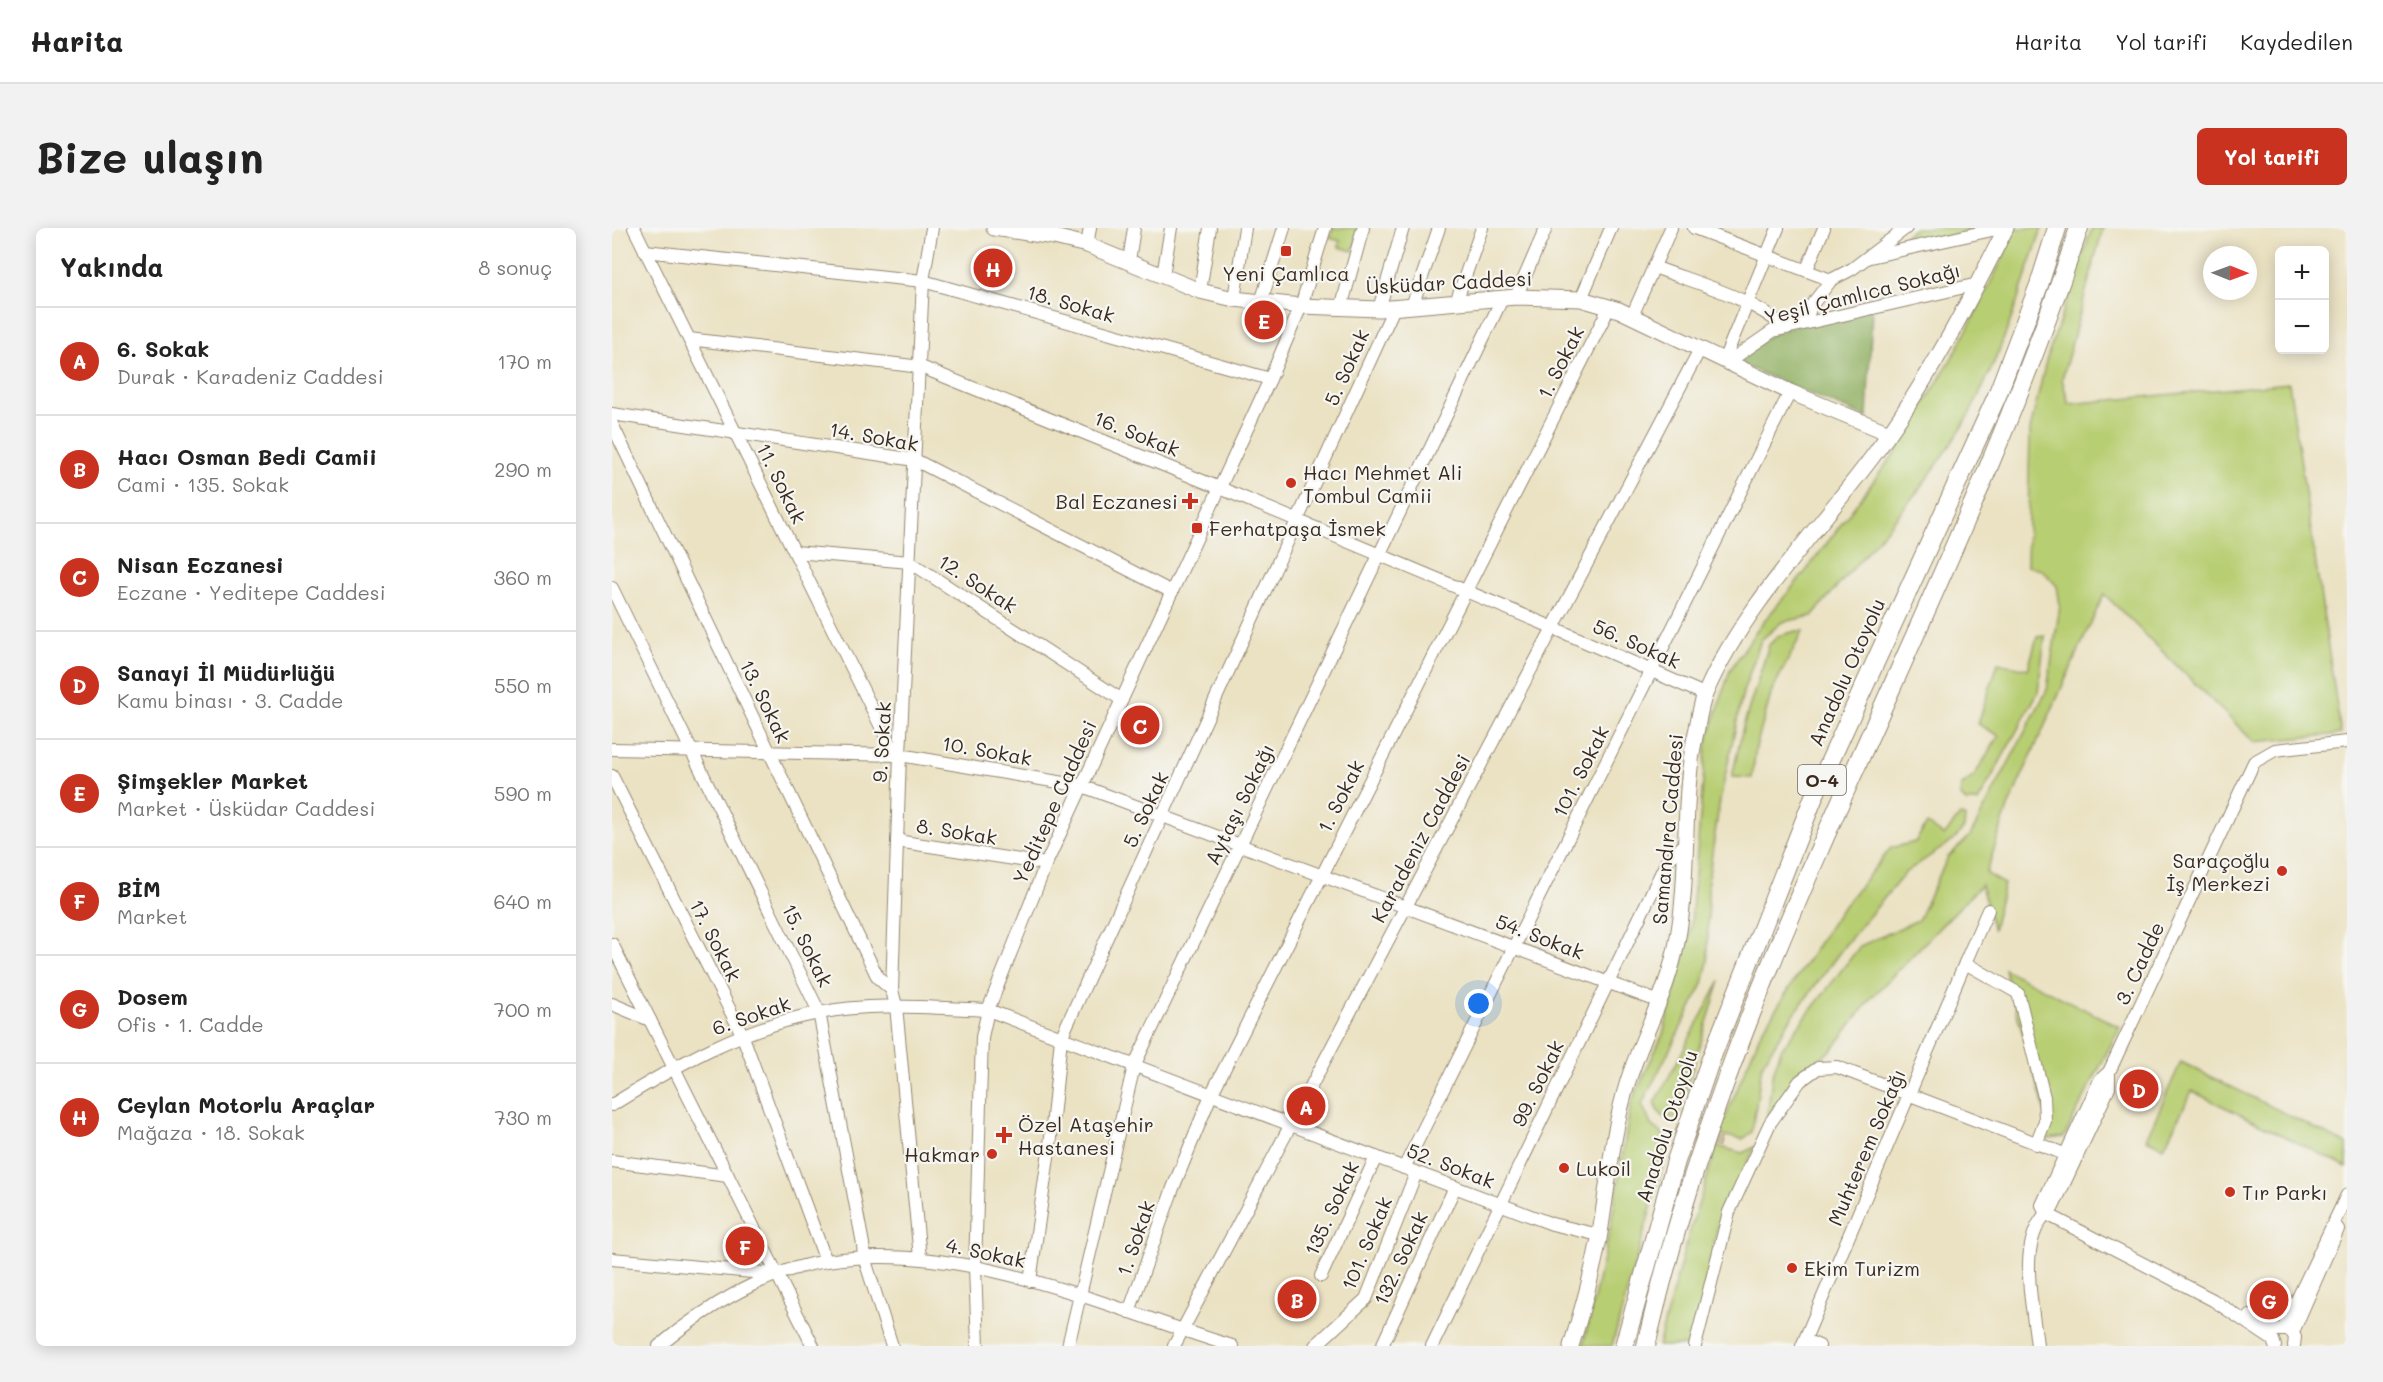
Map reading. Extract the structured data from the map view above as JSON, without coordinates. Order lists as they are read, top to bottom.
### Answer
{
  "streets": {
    "highway": ["Anadolu Otoyolu", "O-4"],
    "main road": ["Üsküdar Caddesi", "Samandıra Caddesi"],
    "street": [
      "Yeşil Çamlıca Sokağı",
      "18. Sokak",
      "1. Sokak",
      "5. Sokak",
      "16. Sokak",
      "14. Sokak",
      "11. Sokak",
      "12. Sokak",
      "56. Sokak",
      "13. Sokak",
      "9. Sokak",
      "10. Sokak",
      "101. Sokak",
      "Yeditepe Caddesi",
      "Aytaşı Sokağı",
      "8. Sokak",
      "Karadeniz Caddesi",
      "54. Sokak",
      "17. Sokak",
      "15. Sokak",
      "3. Cadde",
      "6. Sokak",
      "99. Sokak",
      "Muhterem Sokağı",
      "52. Sokak",
      "135. Sokak",
      "4. Sokak",
      "132. Sokak"
    ]
  },
  "crossings": [
    ["Üsküdar Caddesi", "Yeşil Çamlıca Sokağı"],
    ["Üsküdar Caddesi", "1. Sokak"],
    ["Üsküdar Caddesi", "5. Sokak"],
    ["Üsküdar Caddesi", "101. Sokak"],
    ["Üsküdar Caddesi", "Yeditepe Caddesi"],
    ["Üsküdar Caddesi", "Aytaşı Sokağı"],
    ["Üsküdar Caddesi", "Samandıra Caddesi"],
    ["Üsküdar Caddesi", "Karadeniz Caddesi"],
    ["Yeşil Çamlıca Sokağı", "Samandıra Caddesi"],
    ["18. Sokak", "11. Sokak"],
    ["18. Sokak", "9. Sokak"],
    ["18. Sokak", "Yeditepe Caddesi"],
    ["1. Sokak", "16. Sokak"],
    ["1. Sokak", "10. Sokak"],
    ["1. Sokak", "6. Sokak"],
    ["1. Sokak", "4. Sokak"],
    ["5. Sokak", "16. Sokak"],
    ["5. Sokak", "10. Sokak"],
    ["5. Sokak", "6. Sokak"],
    ["5. Sokak", "4. Sokak"],
    ["16. Sokak", "11. Sokak"],
    ["16. Sokak", "56. Sokak"],
    ["16. Sokak", "9. Sokak"],
    ["16. Sokak", "Yeditepe Caddesi"],
    ["16. Sokak", "Aytaşı Sokağı"],
    ["16. Sokak", "Karadeniz Caddesi"],
    ["14. Sokak", "11. Sokak"],
    ["14. Sokak", "9. Sokak"],
    ["14. Sokak", "Yeditepe Caddesi"],
    ["11. Sokak", "12. Sokak"],
    ["11. Sokak", "9. Sokak"],
    ["11. Sokak", "10. Sokak"],
    ["12. Sokak", "9. Sokak"],
    ["12. Sokak", "Yeditepe Caddesi"],
    ["56. Sokak", "101. Sokak"],
    ["56. Sokak", "Samandıra Caddesi"],
    ["56. Sokak", "Karadeniz Caddesi"],
    ["13. Sokak", "9. Sokak"],
    ["13. Sokak", "10. Sokak"],
    ["9. Sokak", "10. Sokak"],
    ["9. Sokak", "8. Sokak"],
    ["9. Sokak", "6. Sokak"],
    ["9. Sokak", "4. Sokak"],
    ["10. Sokak", "Yeditepe Caddesi"],
    ["10. Sokak", "Aytaşı Sokağı"],
    ["10. Sokak", "Karadeniz Caddesi"],
    ["10. Sokak", "54. Sokak"],
    ["10. Sokak", "15. Sokak"],
    ["101. Sokak", "54. Sokak"],
    ["101. Sokak", "52. Sokak"],
    ["Yeditepe Caddesi", "8. Sokak"],
    ["Yeditepe Caddesi", "6. Sokak"],
    ["Yeditepe Caddesi", "4. Sokak"],
    ["Aytaşı Sokağı", "6. Sokak"],
    ["Aytaşı Sokağı", "4. Sokak"],
    ["Samandıra Caddesi", "54. Sokak"],
    ["Samandıra Caddesi", "99. Sokak"],
    ["Samandıra Caddesi", "52. Sokak"],
    ["Karadeniz Caddesi", "54. Sokak"],
    ["Karadeniz Caddesi", "6. Sokak"],
    ["Karadeniz Caddesi", "52. Sokak"],
    ["Karadeniz Caddesi", "4. Sokak"],
    ["54. Sokak", "99. Sokak"],
    ["17. Sokak", "6. Sokak"],
    ["17. Sokak", "4. Sokak"],
    ["15. Sokak", "6. Sokak"],
    ["15. Sokak", "4. Sokak"],
    ["6. Sokak", "52. Sokak"],
    ["99. Sokak", "52. Sokak"],
    ["52. Sokak", "135. Sokak"],
    ["52. Sokak", "132. Sokak"]
  ],
  "places": {
    "transit": ["Yeni Çamlıca", "Ferhatpaşa İsmek"],
    "other": [
      "Hacı Mehmet Ali Tombul Camii",
      "Saraçoğlu İş Merkezi",
      "Hakmar",
      "Lukoil",
      "Tır Parkı",
      "Ekim Turizm"
    ],
    "health": ["Bal Eczanesi", "Özel Ataşehir Hastanesi"]
  },
  "north": "right",
  "page": {
    "header": "Harita",
    "nav": ["Harita", "Yol tarifi", "Kaydedilen"],
    "buttons": "Yol tarifi",
    "title": "Bize ulaşın",
    "heading": ["Yakında", "8 sonuç"],
    "map_buttons": ["+", "−"],
    "pins": [
      "H",
      "E",
      "C",
      "D",
      "A",
      "F",
      "B",
      "G"
    ],
    "list": [
      {
        "mark": "A",
        "name": "6. Sokak",
        "note": "Durak · Karadeniz Caddesi",
        "value": "170 m"
      },
      {
        "mark": "B",
        "name": "Hacı Osman Bedi Camii",
        "note": "Cami · 135. Sokak",
        "value": "290 m"
      },
      {
        "mark": "C",
        "name": "Nisan Eczanesi",
        "note": "Eczane · Yeditepe Caddesi",
        "value": "360 m"
      },
      {
        "mark": "D",
        "name": "Sanayi İl Müdürlüğü",
        "note": "Kamu binası · 3. Cadde",
        "value": "550 m"
      },
      {
        "mark": "E",
        "name": "Şimşekler Market",
        "note": "Market · Üsküdar Caddesi",
        "value": "590 m"
      },
      {
        "mark": "F",
        "name": "BİM",
        "note": "Market",
        "value": "640 m"
      },
      {
        "mark": "G",
        "name": "Dosem",
        "note": "Ofis · 1. Cadde",
        "value": "700 m"
      },
      {
        "mark": "H",
        "name": "Ceylan Motorlu Araçlar",
        "note": "Mağaza · 18. Sokak",
        "value": "730 m"
      }
    ]
  }
}
